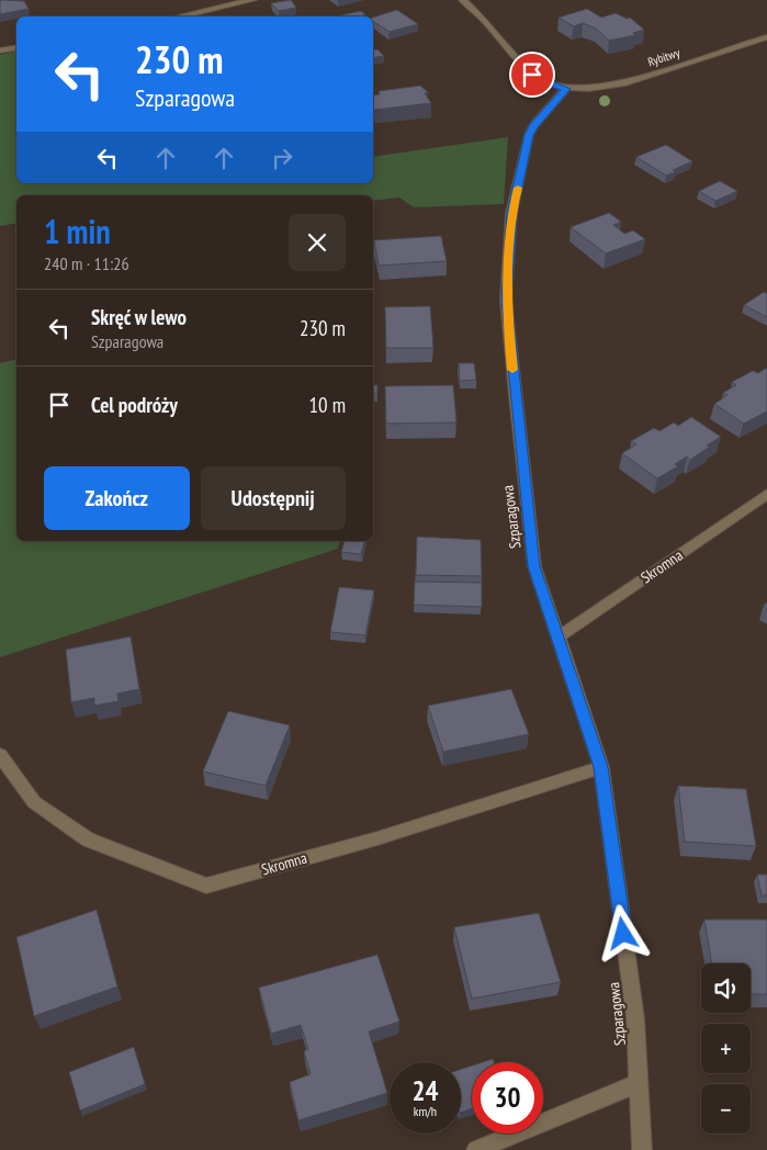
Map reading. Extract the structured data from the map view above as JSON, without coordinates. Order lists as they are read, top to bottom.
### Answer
{
  "streets": {
    "street": ["Rybitwy", "Szparagowa", "Skromna"]
  },
  "crossings": [
    ["Rybitwy", "Szparagowa"],
    ["Szparagowa", "Skromna"]
  ],
  "page": {
    "turn": ["230 m", "Szparagowa"],
    "heading": ["1 min", "240 m · 11:26"],
    "list": [
      {
        "name": "Skręć w lewo",
        "note": "Szparagowa",
        "value": "230 m"
      },
      {
        "name": "Cel podróży",
        "value": "10 m"
      }
    ],
    "buttons": ["Zakończ", "Udostępnij"],
    "map_buttons": ["+", "−"],
    "speed": "24 km/h",
    "limit": "30"
  }
}
